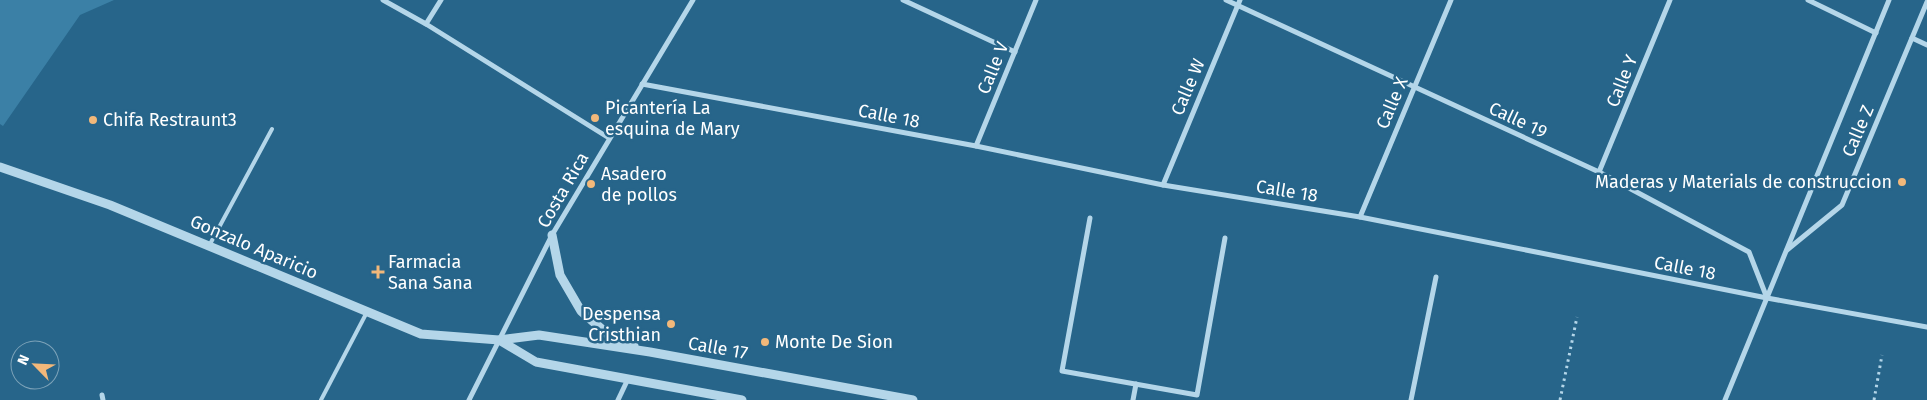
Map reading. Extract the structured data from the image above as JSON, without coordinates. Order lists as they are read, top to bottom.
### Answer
{
  "streets": {
    "street": [
      "Calle V",
      "Calle Y",
      "Calle W",
      "Calle X",
      "Calle 18",
      "Calle 19",
      "Calle Z",
      "Costa Rica",
      "Gonzalo Aparicio",
      "Calle 17"
    ]
  },
  "crossings": [
    ["Calle V", "Calle 18"],
    ["Calle Y", "Calle 19"],
    ["Calle W", "Calle 18"],
    ["Calle W", "Calle 19"],
    ["Calle X", "Calle 18"],
    ["Calle X", "Calle 19"],
    ["Calle 18", "Calle 19"],
    ["Calle 18", "Calle Z"],
    ["Calle 18", "Costa Rica"],
    ["Calle 19", "Calle Z"],
    ["Costa Rica", "Gonzalo Aparicio"],
    ["Costa Rica", "Calle 17"],
    ["Gonzalo Aparicio", "Calle 17"]
  ],
  "places": {
    "other": [
      "Picantería La esquina de Mary",
      "Chifa Restraunt3",
      "Maderas y Materials de construccion",
      "Asadero de pollos",
      "Despensa Cristhian",
      "Monte De Sion"
    ],
    "health": ["Farmacia Sana Sana"]
  },
  "north": "top left"
}
